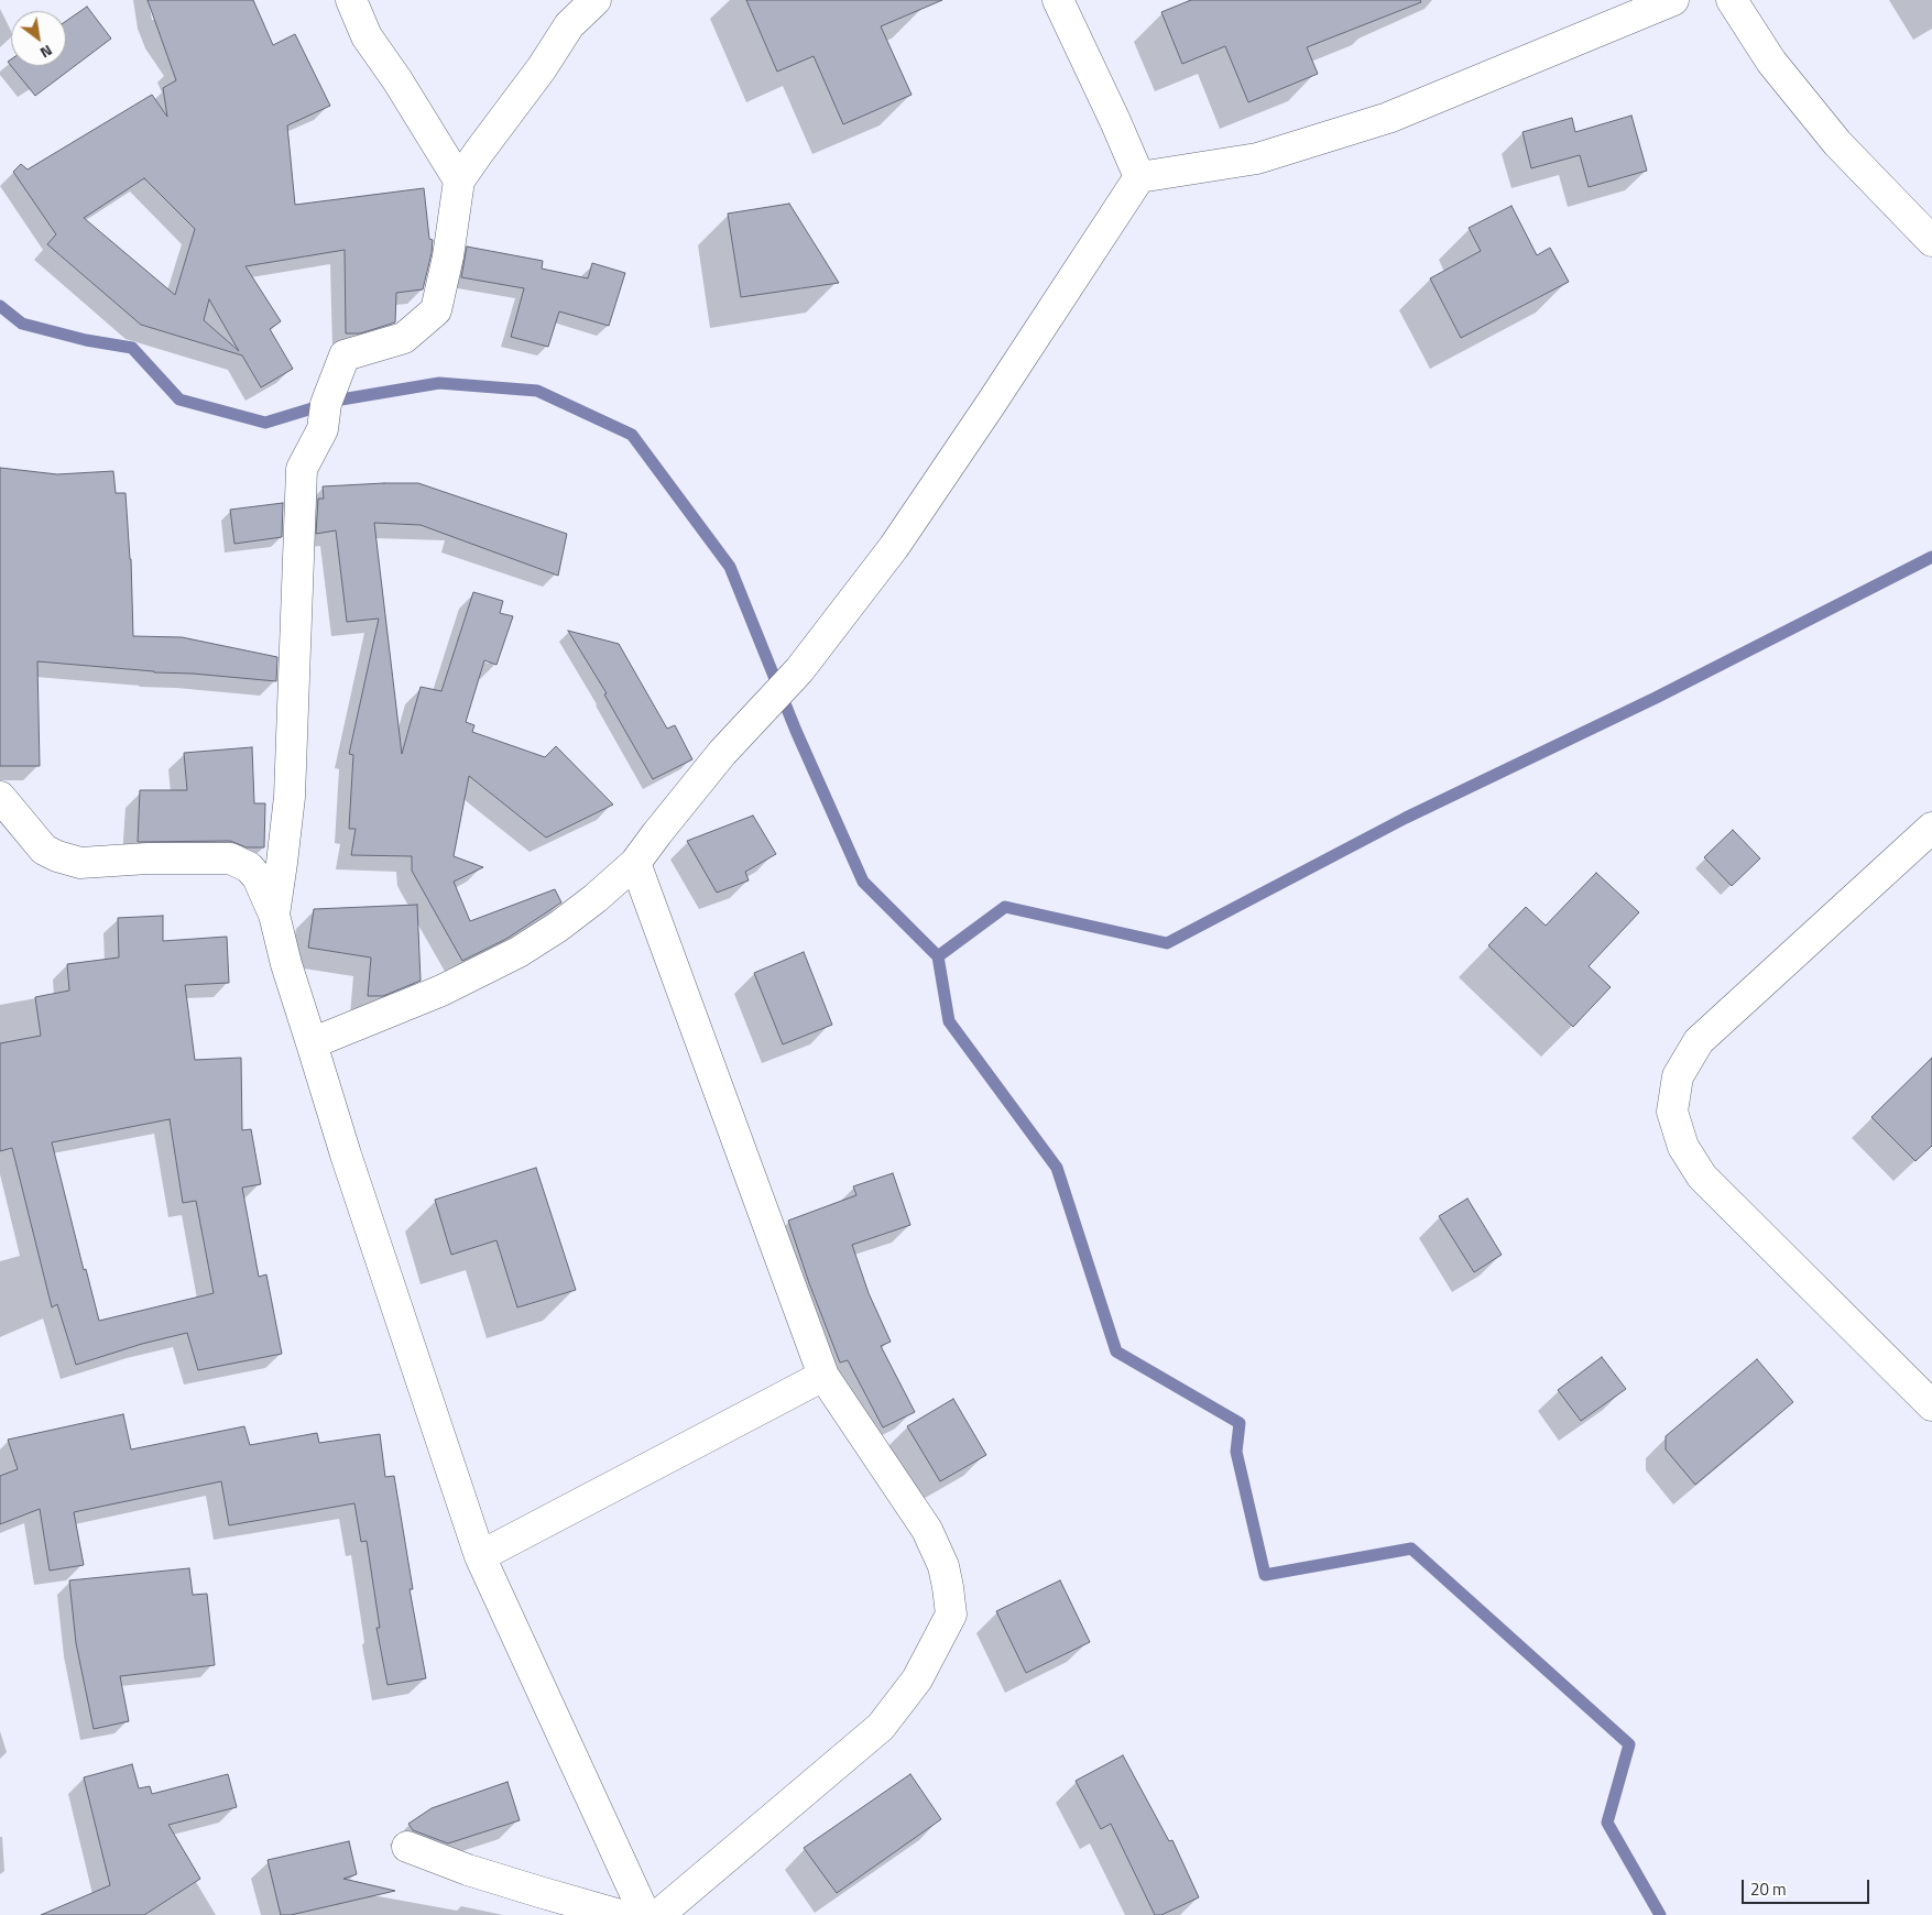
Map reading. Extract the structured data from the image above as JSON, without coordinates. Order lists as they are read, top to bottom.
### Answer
{
  "scale_bar": "20 m",
  "north": "bottom right"
}
